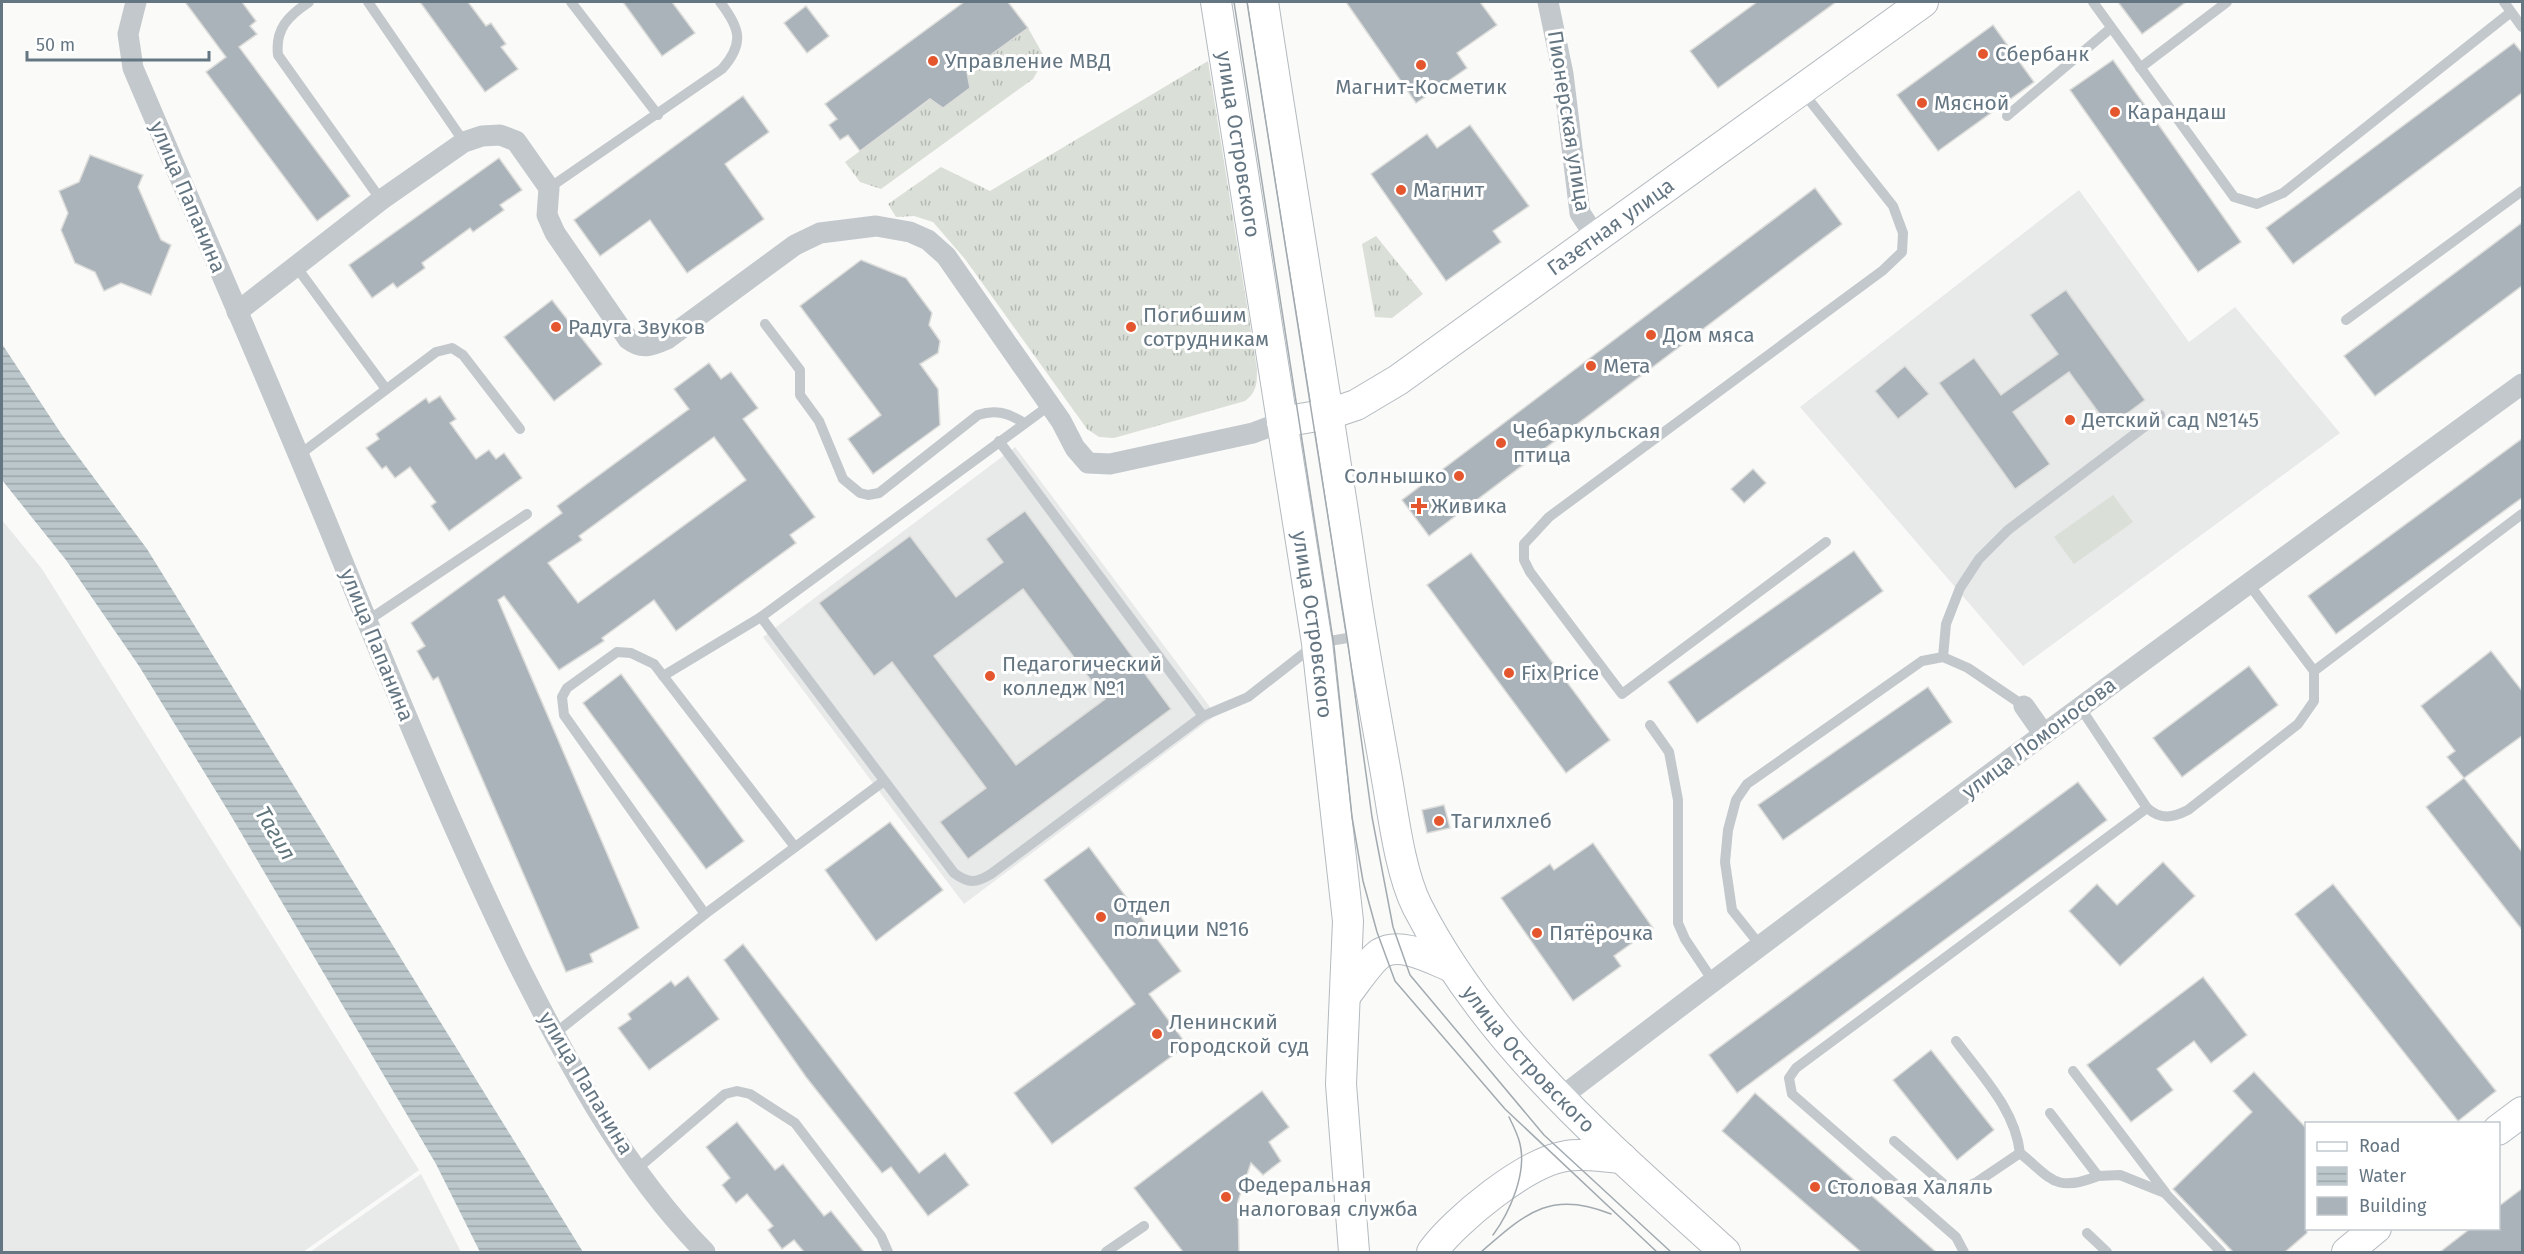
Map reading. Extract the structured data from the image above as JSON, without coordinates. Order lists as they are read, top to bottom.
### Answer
{
  "streets": {
    "main road": ["улица Островского", "Газетная улица"],
    "street": ["Пионерская улица", "улица Папанина", "улица Ломоносова"]
  },
  "crossings": [
    ["Пионерская улица", "Газетная улица"],
    ["улица Островского", "Газетная улица"],
    ["улица Островского", "улица Ломоносова"]
  ],
  "water": ["Тагил"],
  "places": {
    "other": [
      "Сбербанк",
      "Управление МВД",
      "Магнит-Косметик",
      "Мясной",
      "Карандаш",
      "Магнит",
      "Радуга Звуков",
      "Погибшим сотрудникам",
      "Дом мяса",
      "Мета",
      "Детский сад №145",
      "Чебаркульская птица",
      "Солнышко",
      "Fix Price",
      "Педагогический колледж №1",
      "Тагилхлеб",
      "Отдел полиции №16",
      "Пятёрочка",
      "Ленинский городской суд",
      "Столовая Халяль",
      "Федеральная налоговая служба"
    ],
    "health": ["Живика"]
  },
  "legend": ["Road", "Water", "Building"],
  "scale_bar": "50 m"
}
